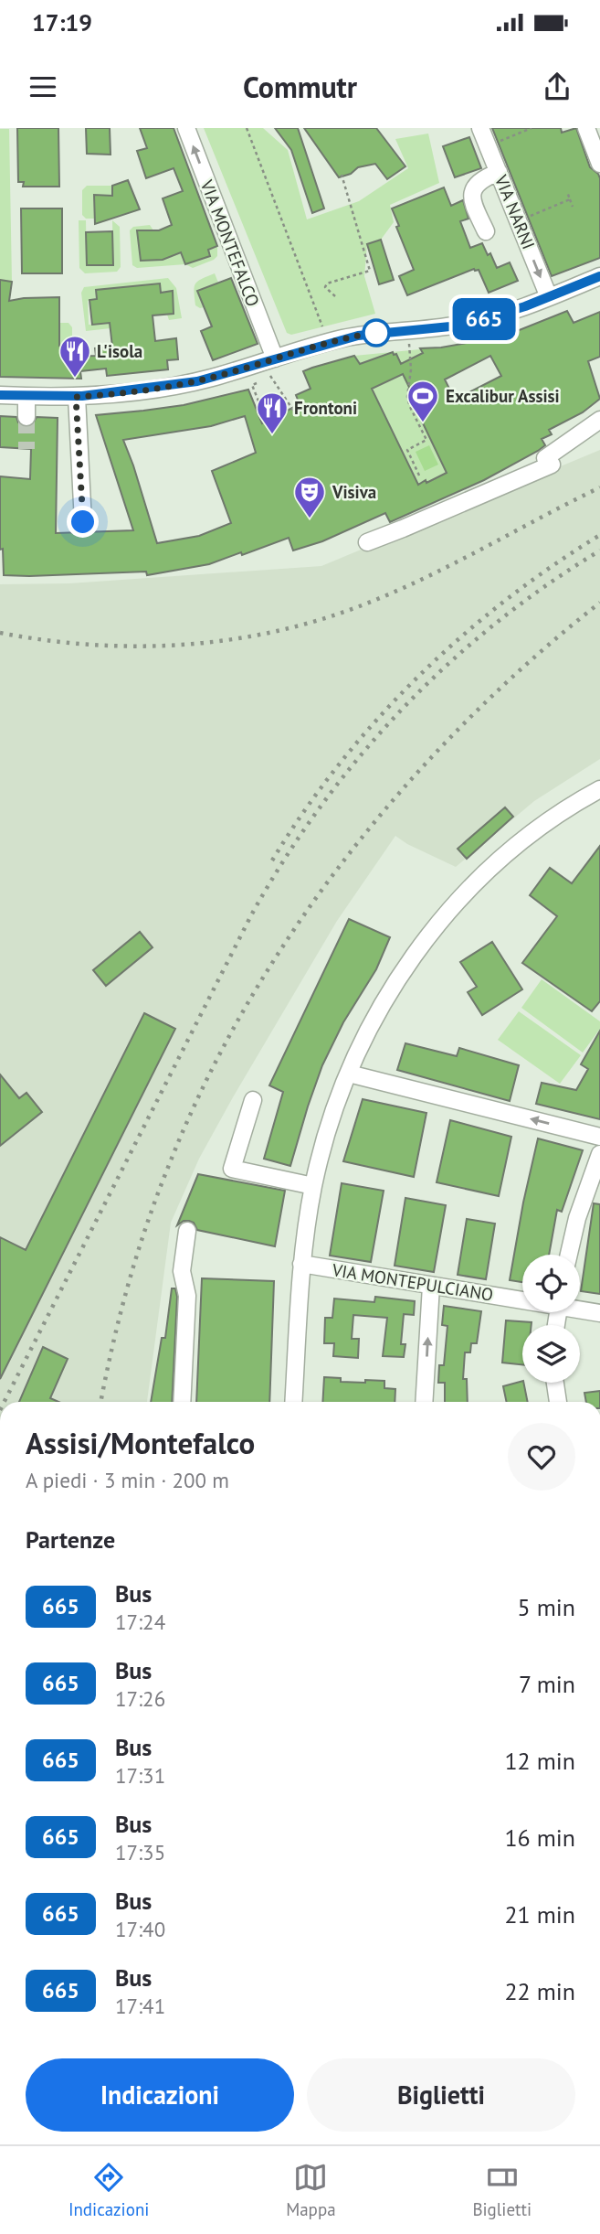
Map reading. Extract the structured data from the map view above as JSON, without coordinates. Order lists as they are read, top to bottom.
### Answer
{
  "streets": {
    "street": ["VIA NARNI", "VIA MONTEFALCO", "VIA MONTEPULCIANO"]
  },
  "one_way": ["VIA NARNI", "VIA MONTEFALCO"],
  "places": {
    "restaurant": ["L'isola", "Frontoni"],
    "sports": ["Excalibur Assisi"],
    "theatre": ["Visiva"]
  },
  "lines": ["bus line 665"],
  "page": {
    "status": "17:19",
    "header": "Commutr",
    "on_map": "665",
    "heading": [
      ["Assisi/Montefalco", "A piedi · 3 min · 200 m"],
      "Partenze"
    ],
    "list": [
      {
        "mark": "665",
        "name": "Bus",
        "note": "17:24",
        "value": "5 min"
      },
      {
        "mark": "665",
        "name": "Bus",
        "note": "17:26",
        "value": "7 min"
      },
      {
        "mark": "665",
        "name": "Bus",
        "note": "17:31",
        "value": "12 min"
      },
      {
        "mark": "665",
        "name": "Bus",
        "note": "17:35",
        "value": "16 min"
      },
      {
        "mark": "665",
        "name": "Bus",
        "note": "17:40",
        "value": "21 min"
      },
      {
        "mark": "665",
        "name": "Bus",
        "note": "17:41",
        "value": "22 min"
      }
    ],
    "buttons": ["Indicazioni", "Biglietti"],
    "tabs": ["Indicazioni", "Mappa", "Biglietti"]
  }
}
